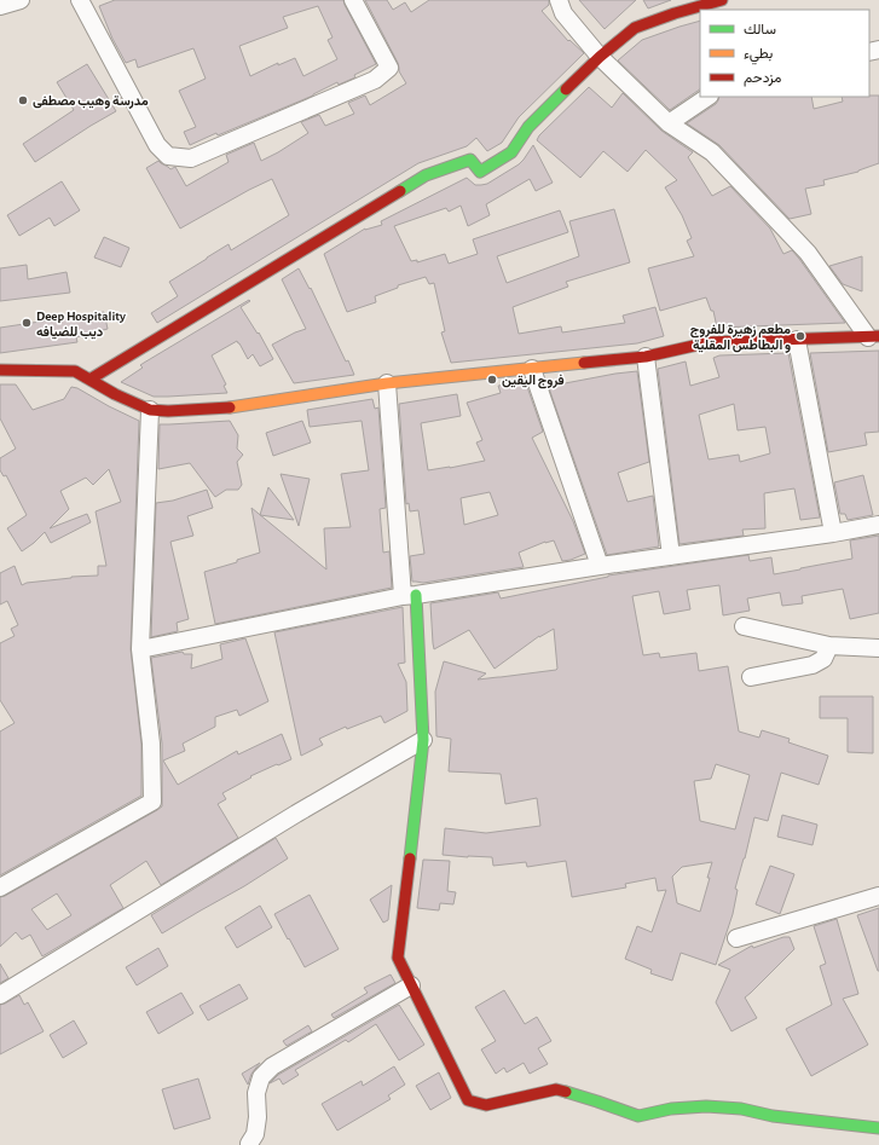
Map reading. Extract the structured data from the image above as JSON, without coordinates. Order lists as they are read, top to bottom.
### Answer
{
  "places": [
    "مدرسة وهيب مصطفى",
    "Deep Hospitality ديب للضيافه",
    "مطعم زهيرة للفروج و البطاطس المقلية",
    "فروج اليقين"
  ],
  "legend": ["سالك", "بطيء", "مزدحم"]
}
